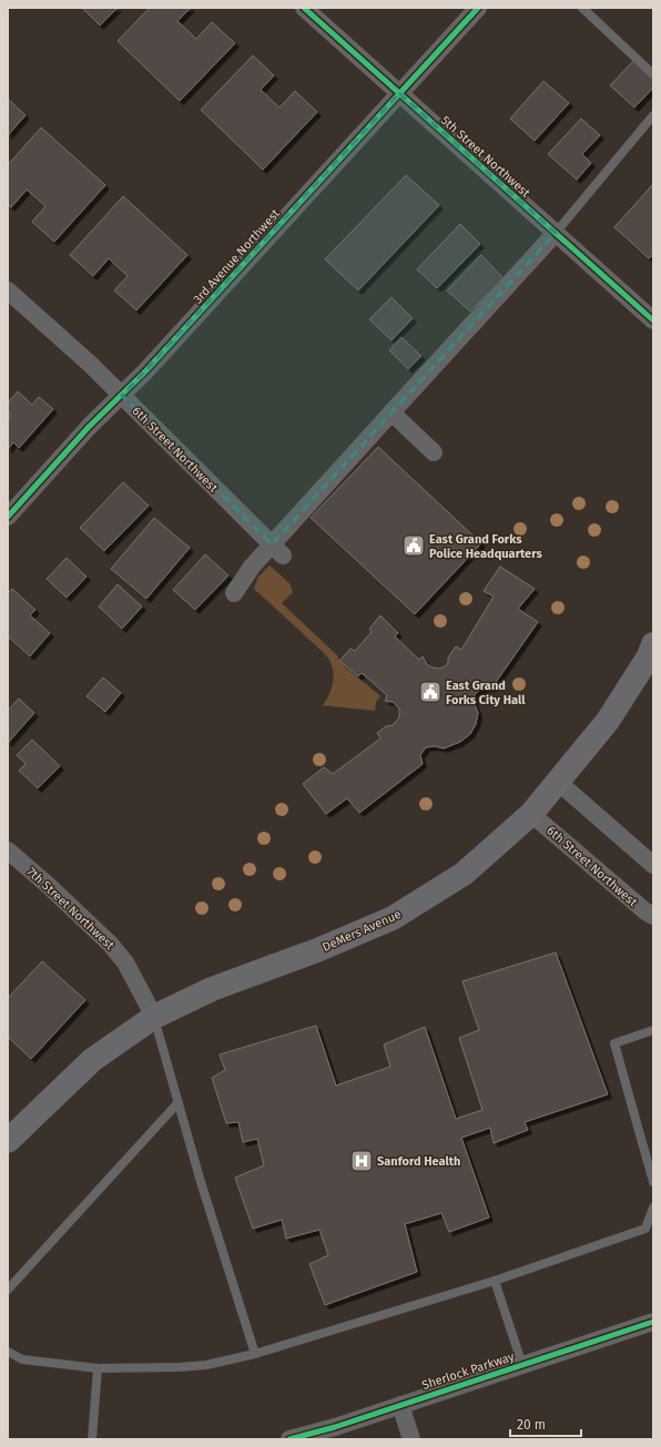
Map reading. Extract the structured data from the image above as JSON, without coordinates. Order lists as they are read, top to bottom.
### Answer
{
  "streets": {
    "main road": ["DeMers Avenue"],
    "street": [
      "5th Street Northwest",
      "3rd Avenue Northwest",
      "6th Street Northwest",
      "7th Street Northwest",
      "Sherlock Parkway"
    ]
  },
  "crossings": [
    ["5th Street Northwest", "3rd Avenue Northwest"],
    ["3rd Avenue Northwest", "6th Street Northwest"],
    ["6th Street Northwest", "DeMers Avenue"],
    ["7th Street Northwest", "DeMers Avenue"]
  ],
  "places": {
    "public building": ["East Grand Forks Police Headquarters", "East Grand Forks City Hall"],
    "hospital": ["Sanford Health"]
  },
  "scale_bar": "20 m"
}
